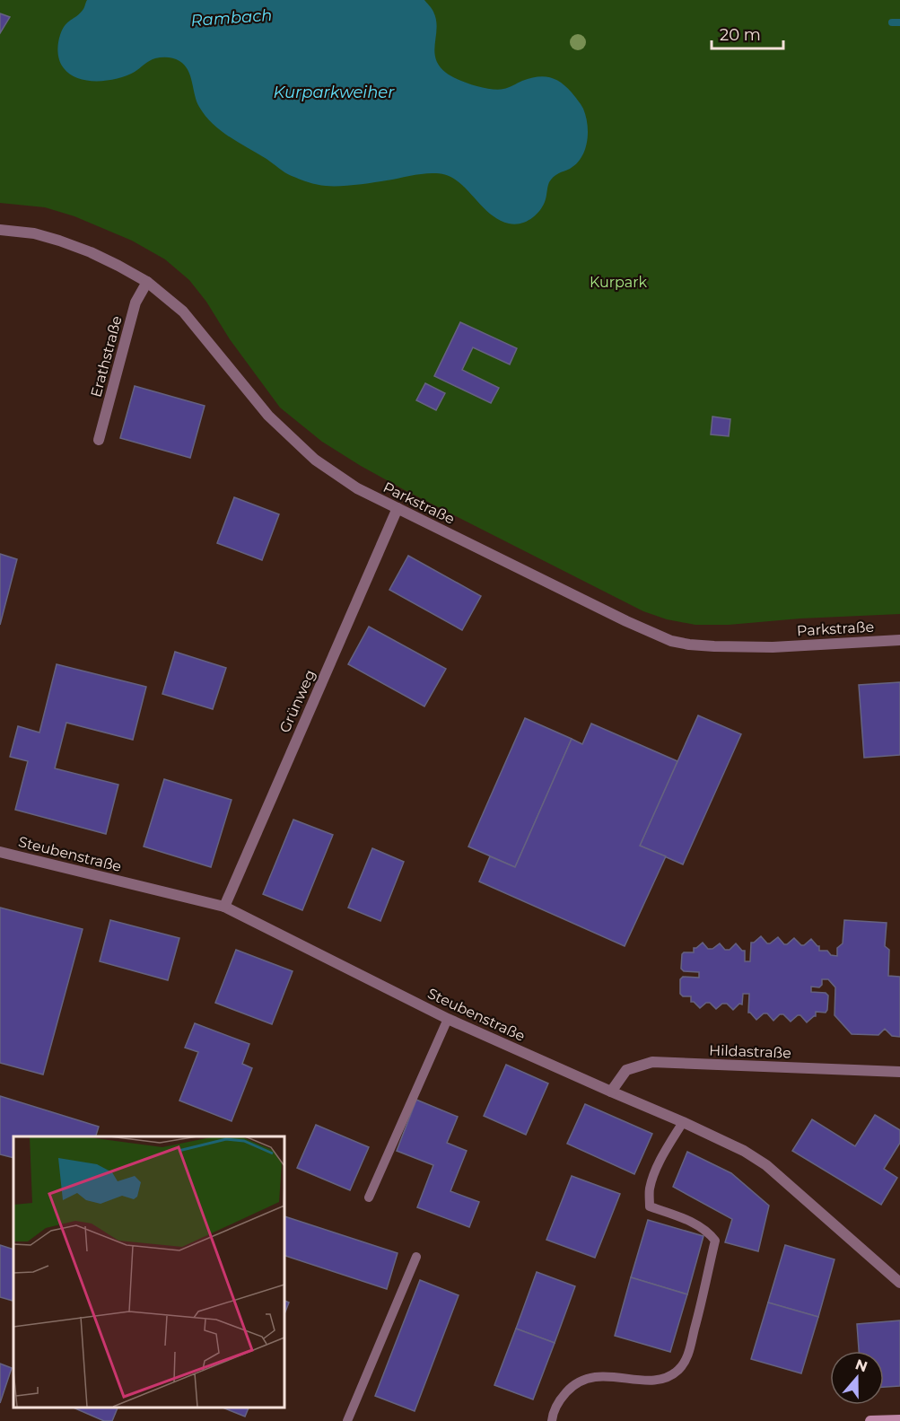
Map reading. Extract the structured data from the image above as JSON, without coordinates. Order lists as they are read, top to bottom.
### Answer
{
  "streets": {
    "street": [
      "Erathstraße",
      "Parkstraße",
      "Grünweg",
      "Steubenstraße",
      "Hildastraße"
    ]
  },
  "crossings": [
    ["Erathstraße", "Parkstraße"],
    ["Parkstraße", "Grünweg"],
    ["Grünweg", "Steubenstraße"],
    ["Steubenstraße", "Hildastraße"]
  ],
  "water": ["Rambach", "Kurparkweiher"],
  "parks": ["Kurpark"],
  "scale_bar": "20 m",
  "north": "top"
}
